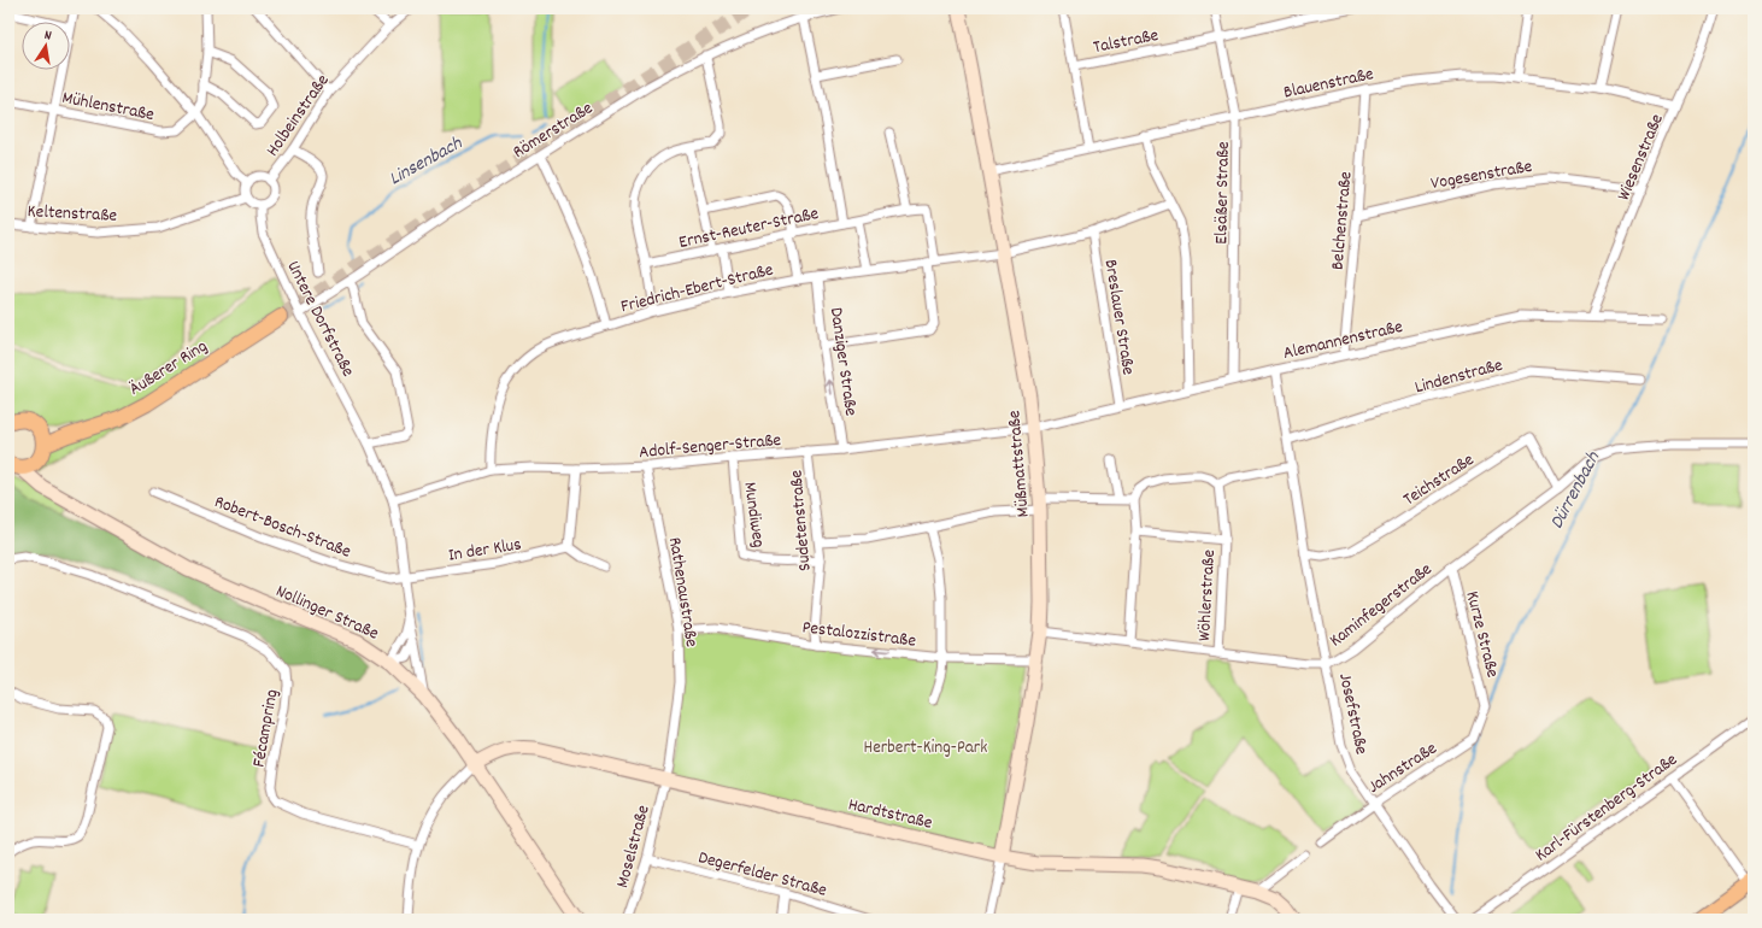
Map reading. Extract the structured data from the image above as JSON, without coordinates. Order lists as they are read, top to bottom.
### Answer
{
  "streets": {
    "main road": ["Äußerer Ring"],
    "street": [
      "Talstraße",
      "Blauenstraße",
      "Mühlenstraße",
      "Holbeinstraße",
      "Römerstraße",
      "Wiesenstraße",
      "Vogesenstraße",
      "Elsäßer Straße",
      "Keltenstraße",
      "Belchenstraße",
      "Ernst-Reuter-Straße",
      "Friedrich-Ebert-Straße",
      "Breslauer Straße",
      "Untere Dorfstraße",
      "Alemannenstraße",
      "Danziger Straße",
      "Lindenstraße",
      "Adolf-Senger-Straße",
      "Müßmattstraße",
      "Teichstraße",
      "Mundiweg",
      "Sudetenstraße",
      "Robert-Bosch-Straße",
      "In der Klus",
      "Rathenaustraße",
      "Wöhlerstraße",
      "Kaminfegerstraße",
      "Nollinger Straße",
      "Pestalozzistraße",
      "Kurze Straße",
      "Josefstraße",
      "Fécampring",
      "Jahnstraße",
      "Karl-Fürstenberg-Straße",
      "Hardtstraße",
      "Moselstraße",
      "Degerfelder Straße"
    ]
  },
  "crossings": [
    ["Talstraße", "Elsäßer Straße"],
    ["Blauenstraße", "Wiesenstraße"],
    ["Blauenstraße", "Elsäßer Straße"],
    ["Blauenstraße", "Belchenstraße"],
    ["Blauenstraße", "Müßmattstraße"],
    ["Holbeinstraße", "Keltenstraße"],
    ["Holbeinstraße", "Untere Dorfstraße"],
    ["Römerstraße", "Untere Dorfstraße"],
    ["Wiesenstraße", "Vogesenstraße"],
    ["Wiesenstraße", "Alemannenstraße"],
    ["Vogesenstraße", "Belchenstraße"],
    ["Elsäßer Straße", "Alemannenstraße"],
    ["Keltenstraße", "Untere Dorfstraße"],
    ["Belchenstraße", "Alemannenstraße"],
    ["Ernst-Reuter-Straße", "Friedrich-Ebert-Straße"],
    ["Friedrich-Ebert-Straße", "Breslauer Straße"],
    ["Friedrich-Ebert-Straße", "Danziger Straße"],
    ["Friedrich-Ebert-Straße", "Adolf-Senger-Straße"],
    ["Friedrich-Ebert-Straße", "Müßmattstraße"],
    ["Breslauer Straße", "Alemannenstraße"],
    ["Untere Dorfstraße", "Adolf-Senger-Straße"],
    ["Untere Dorfstraße", "Robert-Bosch-Straße"],
    ["Untere Dorfstraße", "In der Klus"],
    ["Untere Dorfstraße", "Nollinger Straße"],
    ["Alemannenstraße", "Adolf-Senger-Straße"],
    ["Alemannenstraße", "Müßmattstraße"],
    ["Alemannenstraße", "Josefstraße"],
    ["Danziger Straße", "Adolf-Senger-Straße"],
    ["Lindenstraße", "Josefstraße"],
    ["Adolf-Senger-Straße", "Müßmattstraße"],
    ["Adolf-Senger-Straße", "Mundiweg"],
    ["Adolf-Senger-Straße", "Sudetenstraße"],
    ["Adolf-Senger-Straße", "Rathenaustraße"],
    ["Müßmattstraße", "Kaminfegerstraße"],
    ["Müßmattstraße", "Pestalozzistraße"],
    ["Müßmattstraße", "Hardtstraße"],
    ["Teichstraße", "Kaminfegerstraße"],
    ["Teichstraße", "Josefstraße"],
    ["Mundiweg", "Sudetenstraße"],
    ["Sudetenstraße", "Pestalozzistraße"],
    ["Robert-Bosch-Straße", "In der Klus"],
    ["Rathenaustraße", "Pestalozzistraße"],
    ["Rathenaustraße", "Hardtstraße"],
    ["Rathenaustraße", "Moselstraße"],
    ["Wöhlerstraße", "Kaminfegerstraße"],
    ["Kaminfegerstraße", "Kurze Straße"],
    ["Kaminfegerstraße", "Josefstraße"],
    ["Nollinger Straße", "Hardtstraße"],
    ["Kurze Straße", "Jahnstraße"],
    ["Josefstraße", "Jahnstraße"],
    ["Hardtstraße", "Moselstraße"],
    ["Moselstraße", "Degerfelder Straße"]
  ],
  "one_way": ["Danziger Straße", "Pestalozzistraße"],
  "water": ["Linsenbach", "Dürrenbach"],
  "parks": ["Herbert-King-Park"],
  "north": "top"
}
